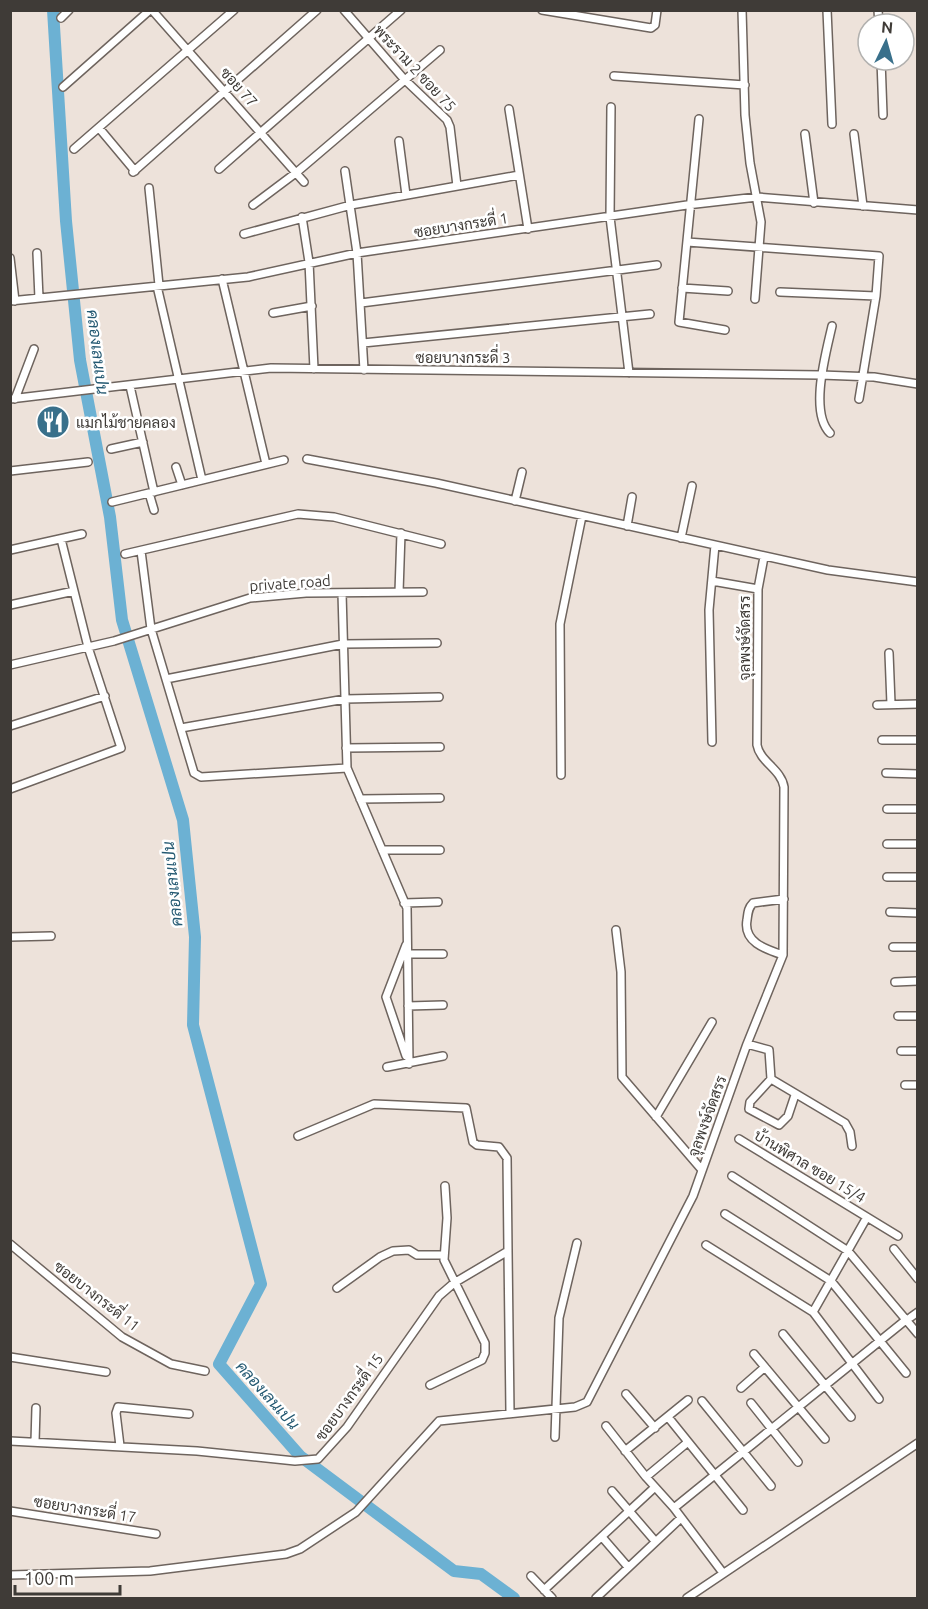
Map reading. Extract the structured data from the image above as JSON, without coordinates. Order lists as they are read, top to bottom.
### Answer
{
  "streets": {
    "street": [
      "พระราม 2 ซอย 75",
      "ซอย 77",
      "ซอยบางกระดี่ 1",
      "ซอยบางกระดี่ 3",
      "private road",
      "จุลพงษ์จัดสรร",
      "บ้านพิศาล ซอย 15/4",
      "ซอยบางกระดี่ 11",
      "ซอยบางกระดี่ 15",
      "ซอยบางกระดี่ 17"
    ]
  },
  "water": ["คลองเลนเปน"],
  "places": {
    "restaurant": ["แมกไม้ชายคลอง"]
  },
  "scale_bar": "100 m",
  "north": "top"
}
